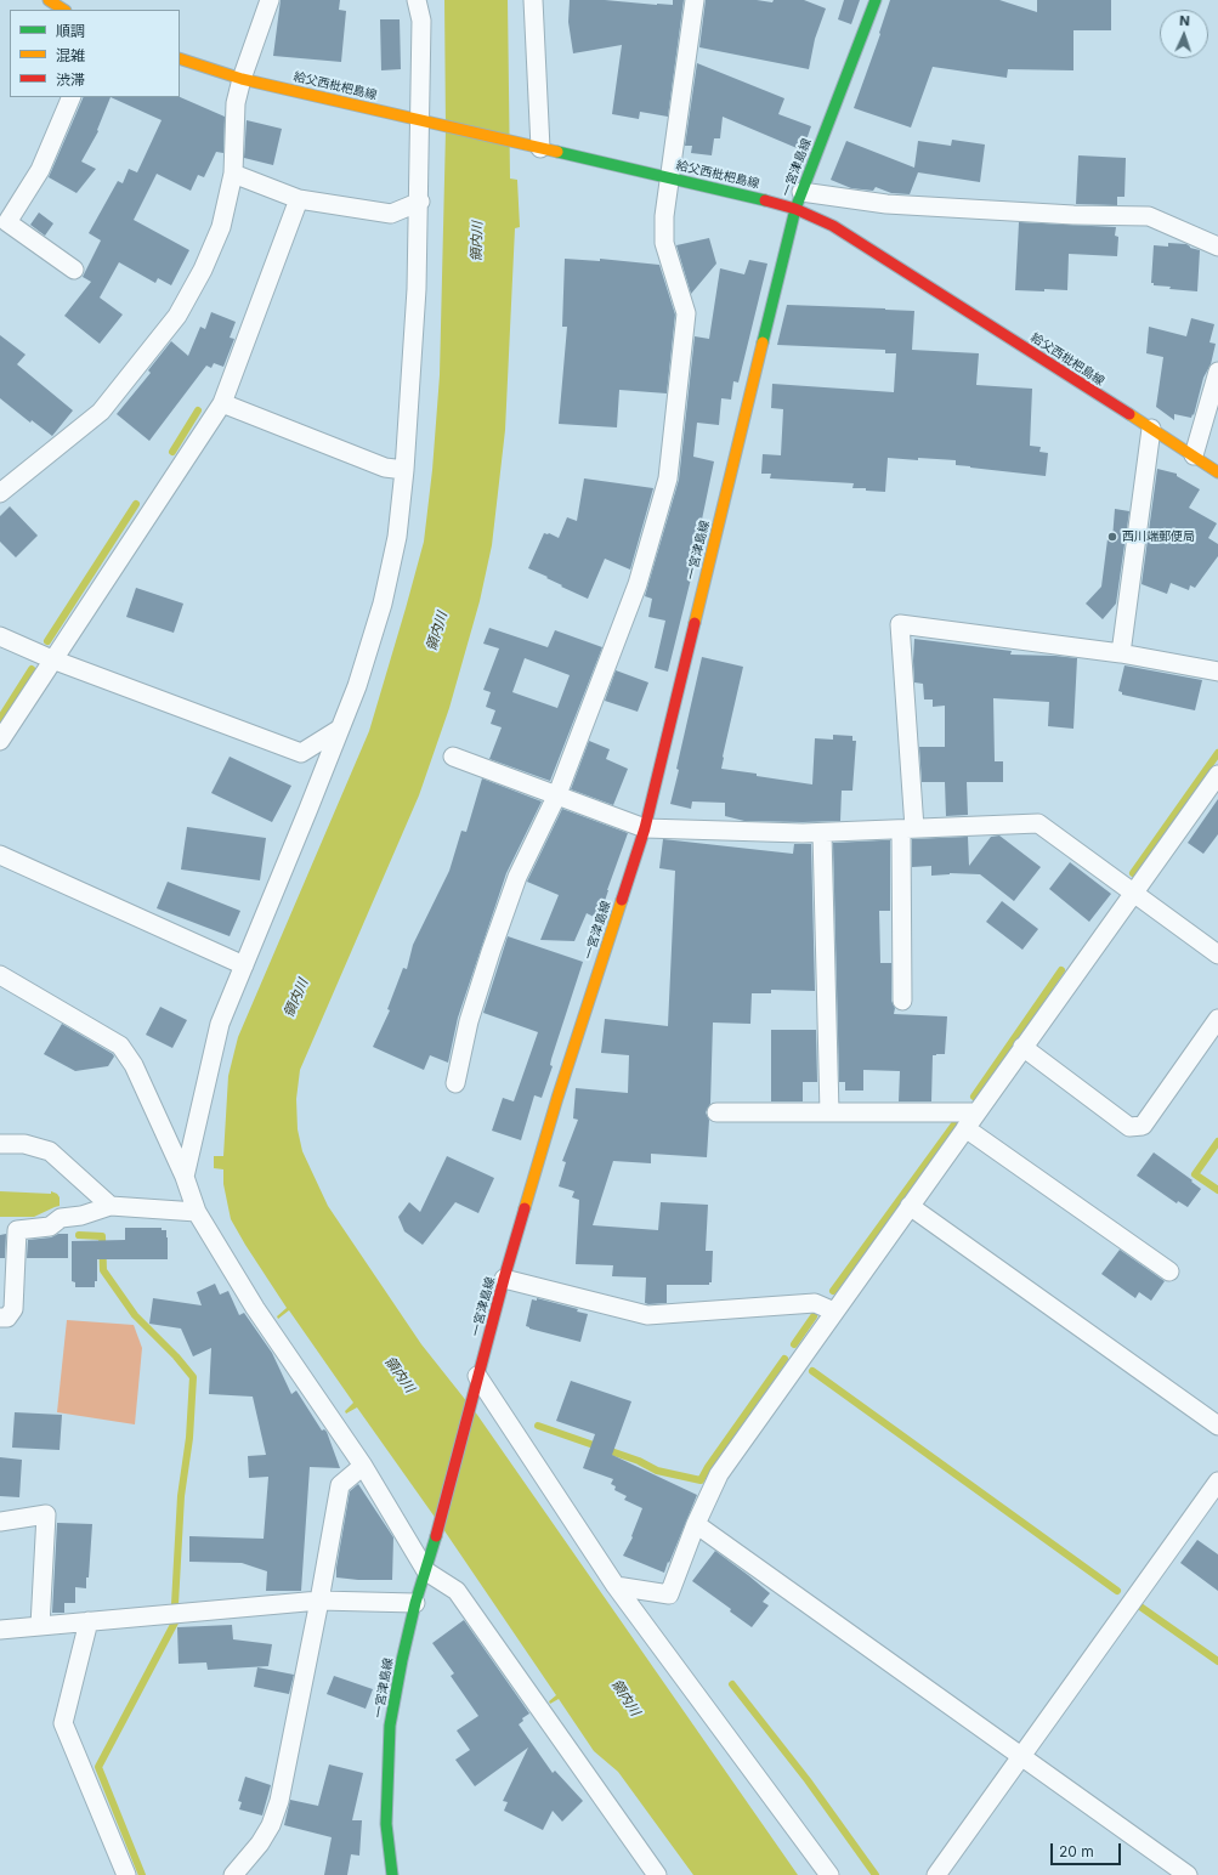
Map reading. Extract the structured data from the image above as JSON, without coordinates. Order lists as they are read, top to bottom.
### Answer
{
  "streets": {
    "main road": ["給父西枇杷島線", "一宮津島線"]
  },
  "crossings": [
    ["給父西枇杷島線", "一宮津島線"]
  ],
  "water": ["領内川"],
  "places": ["西川端郵便局"],
  "legend": ["順調", "混雑", "渋滞"],
  "scale_bar": "20 m",
  "north": "top"
}
